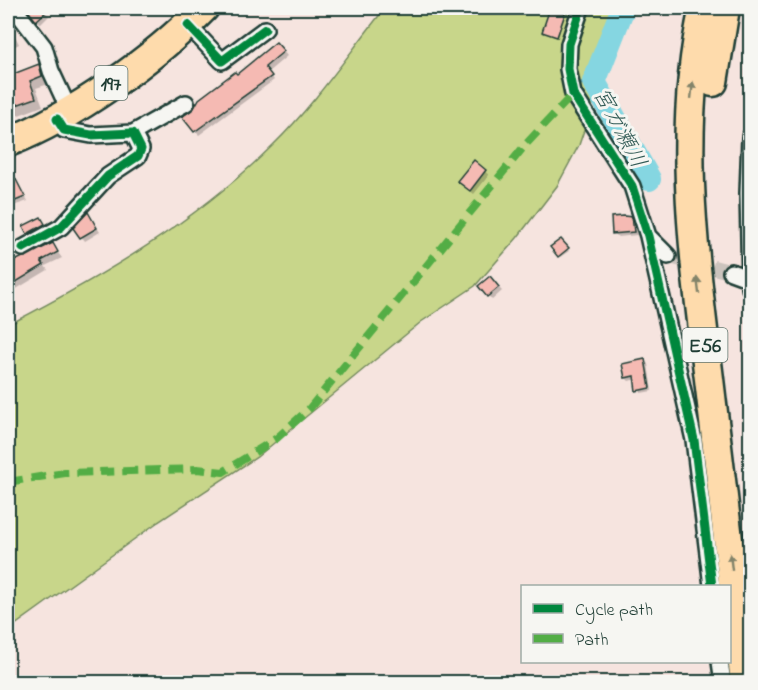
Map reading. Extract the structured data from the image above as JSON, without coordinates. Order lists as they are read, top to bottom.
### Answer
{
  "streets": {
    "highway": ["197", "E56"]
  },
  "water": ["宮ガ瀬川"],
  "legend": ["Cycle path", "Path"]
}
